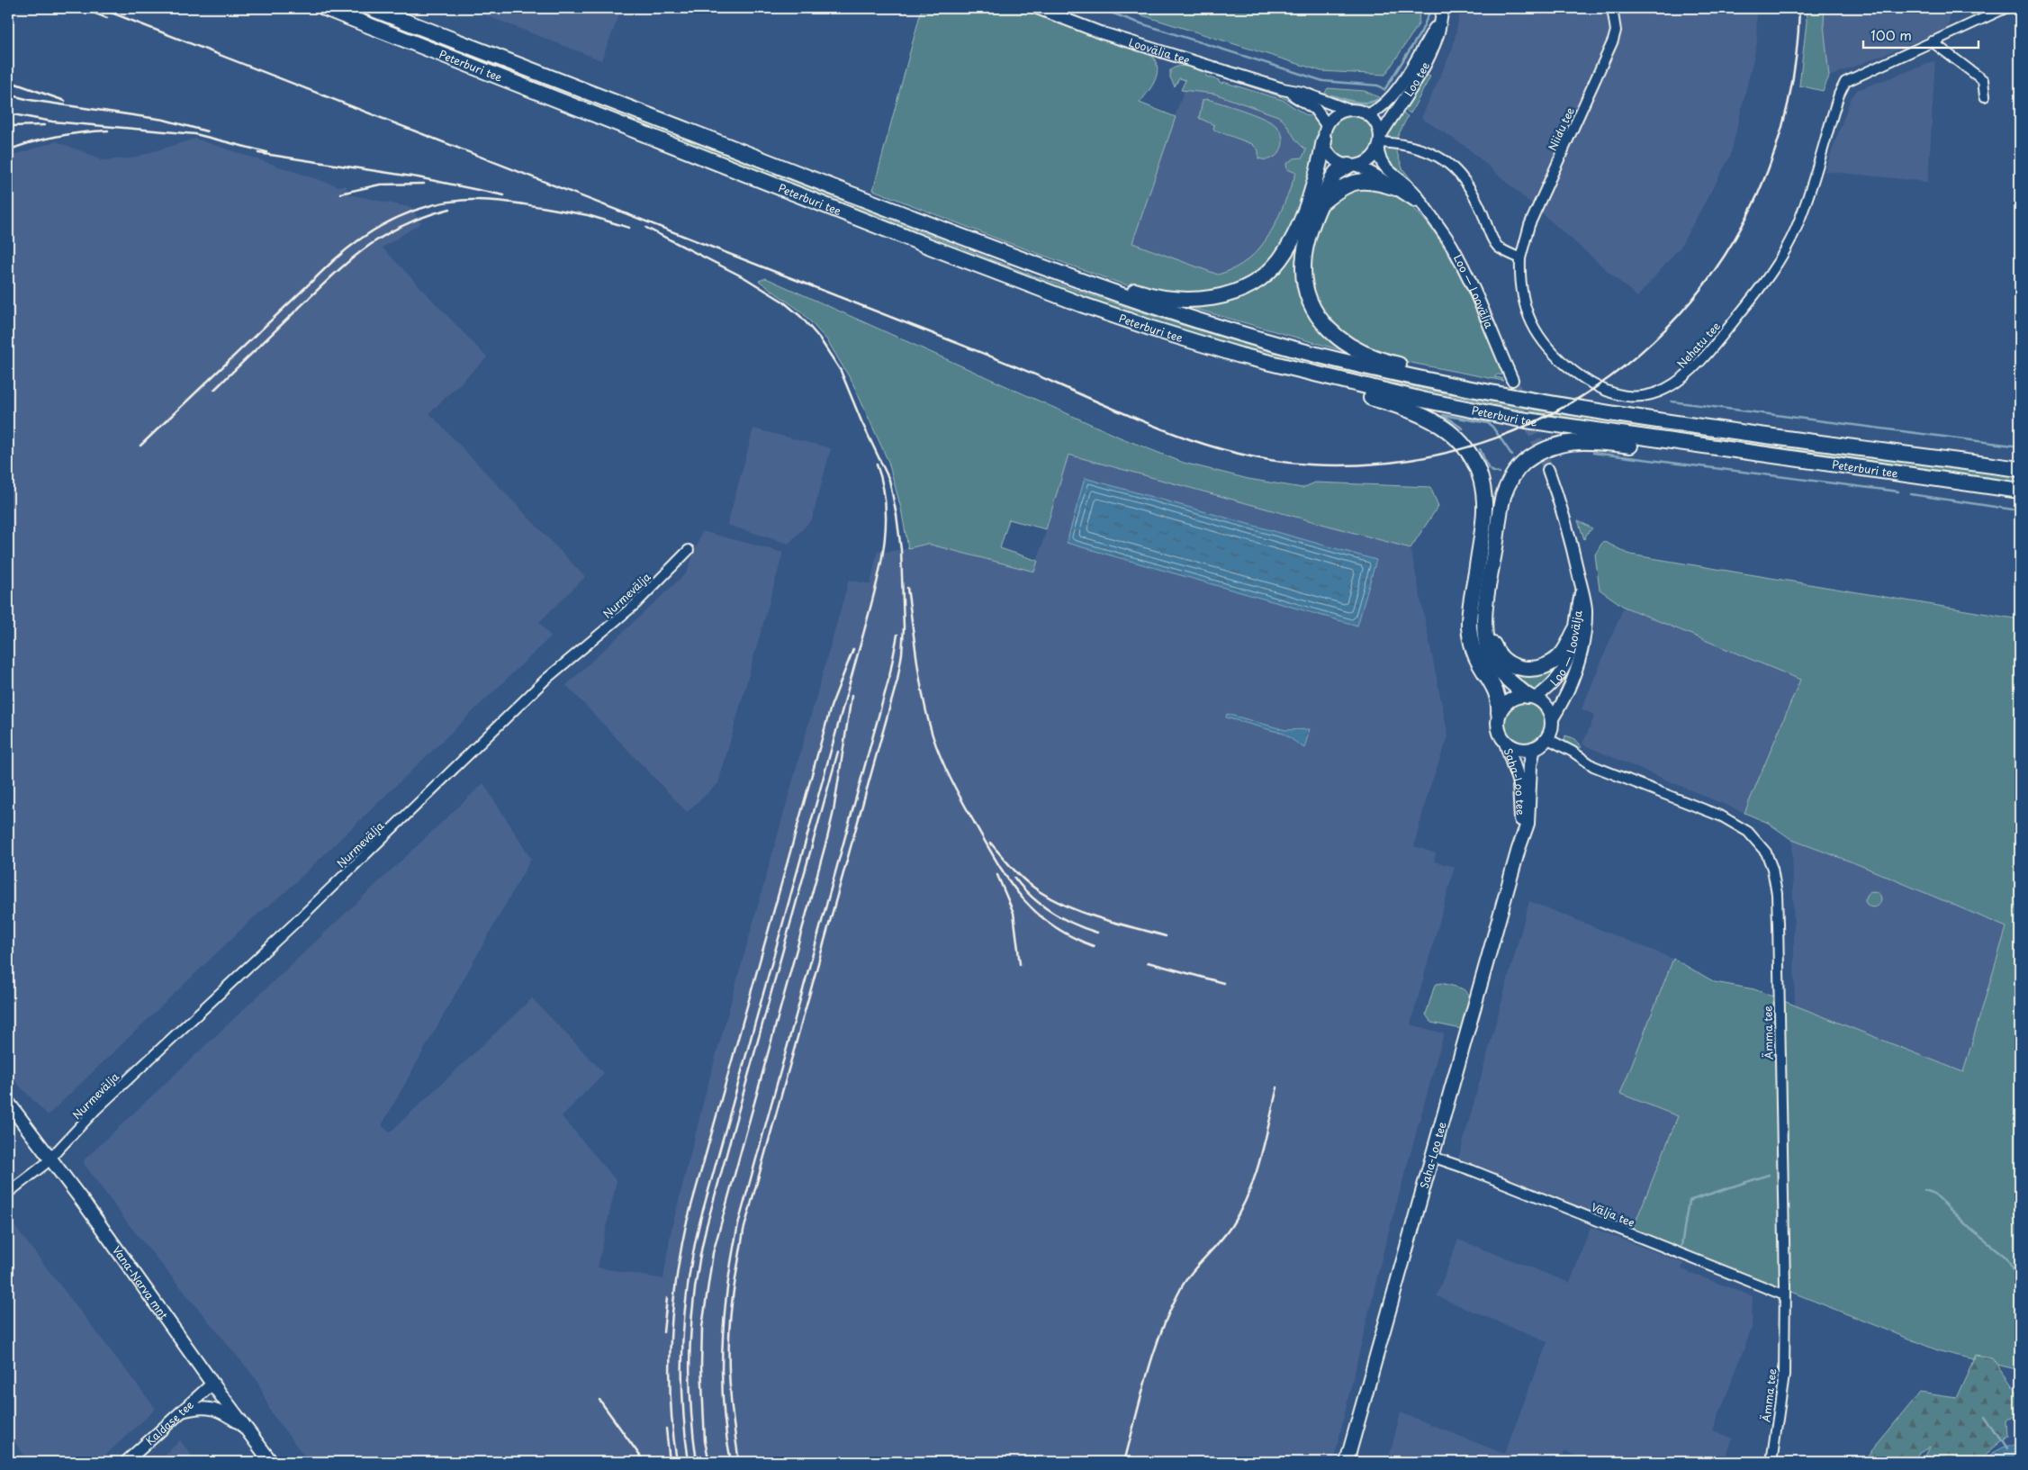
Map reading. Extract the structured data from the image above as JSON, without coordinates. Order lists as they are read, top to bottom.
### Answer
{
  "streets": {
    "highway": ["Peterburi tee"],
    "main road": ["Saha-Loo tee", "Vana-Narva mnt"],
    "street": [
      "Loovälja tee",
      "Loo tee",
      "Niidu tee",
      "Loo — Loovälja",
      "Nehatu tee",
      "Nurmevälja",
      "Ämma tee",
      "Välja tee",
      "Kaldase tee"
    ]
  },
  "crossings": [
    ["Loovälja tee", "Loo tee"],
    ["Loovälja tee", "Loo — Loovälja"],
    ["Loo tee", "Loo — Loovälja"],
    ["Niidu tee", "Nehatu tee"],
    ["Loo — Loovälja", "Saha-Loo tee"],
    ["Loo — Loovälja", "Ämma tee"],
    ["Nurmevälja", "Vana-Narva mnt"],
    ["Saha-Loo tee", "Ämma tee"],
    ["Saha-Loo tee", "Välja tee"],
    ["Ämma tee", "Välja tee"],
    ["Vana-Narva mnt", "Kaldase tee"]
  ],
  "scale_bar": "100 m"
}
